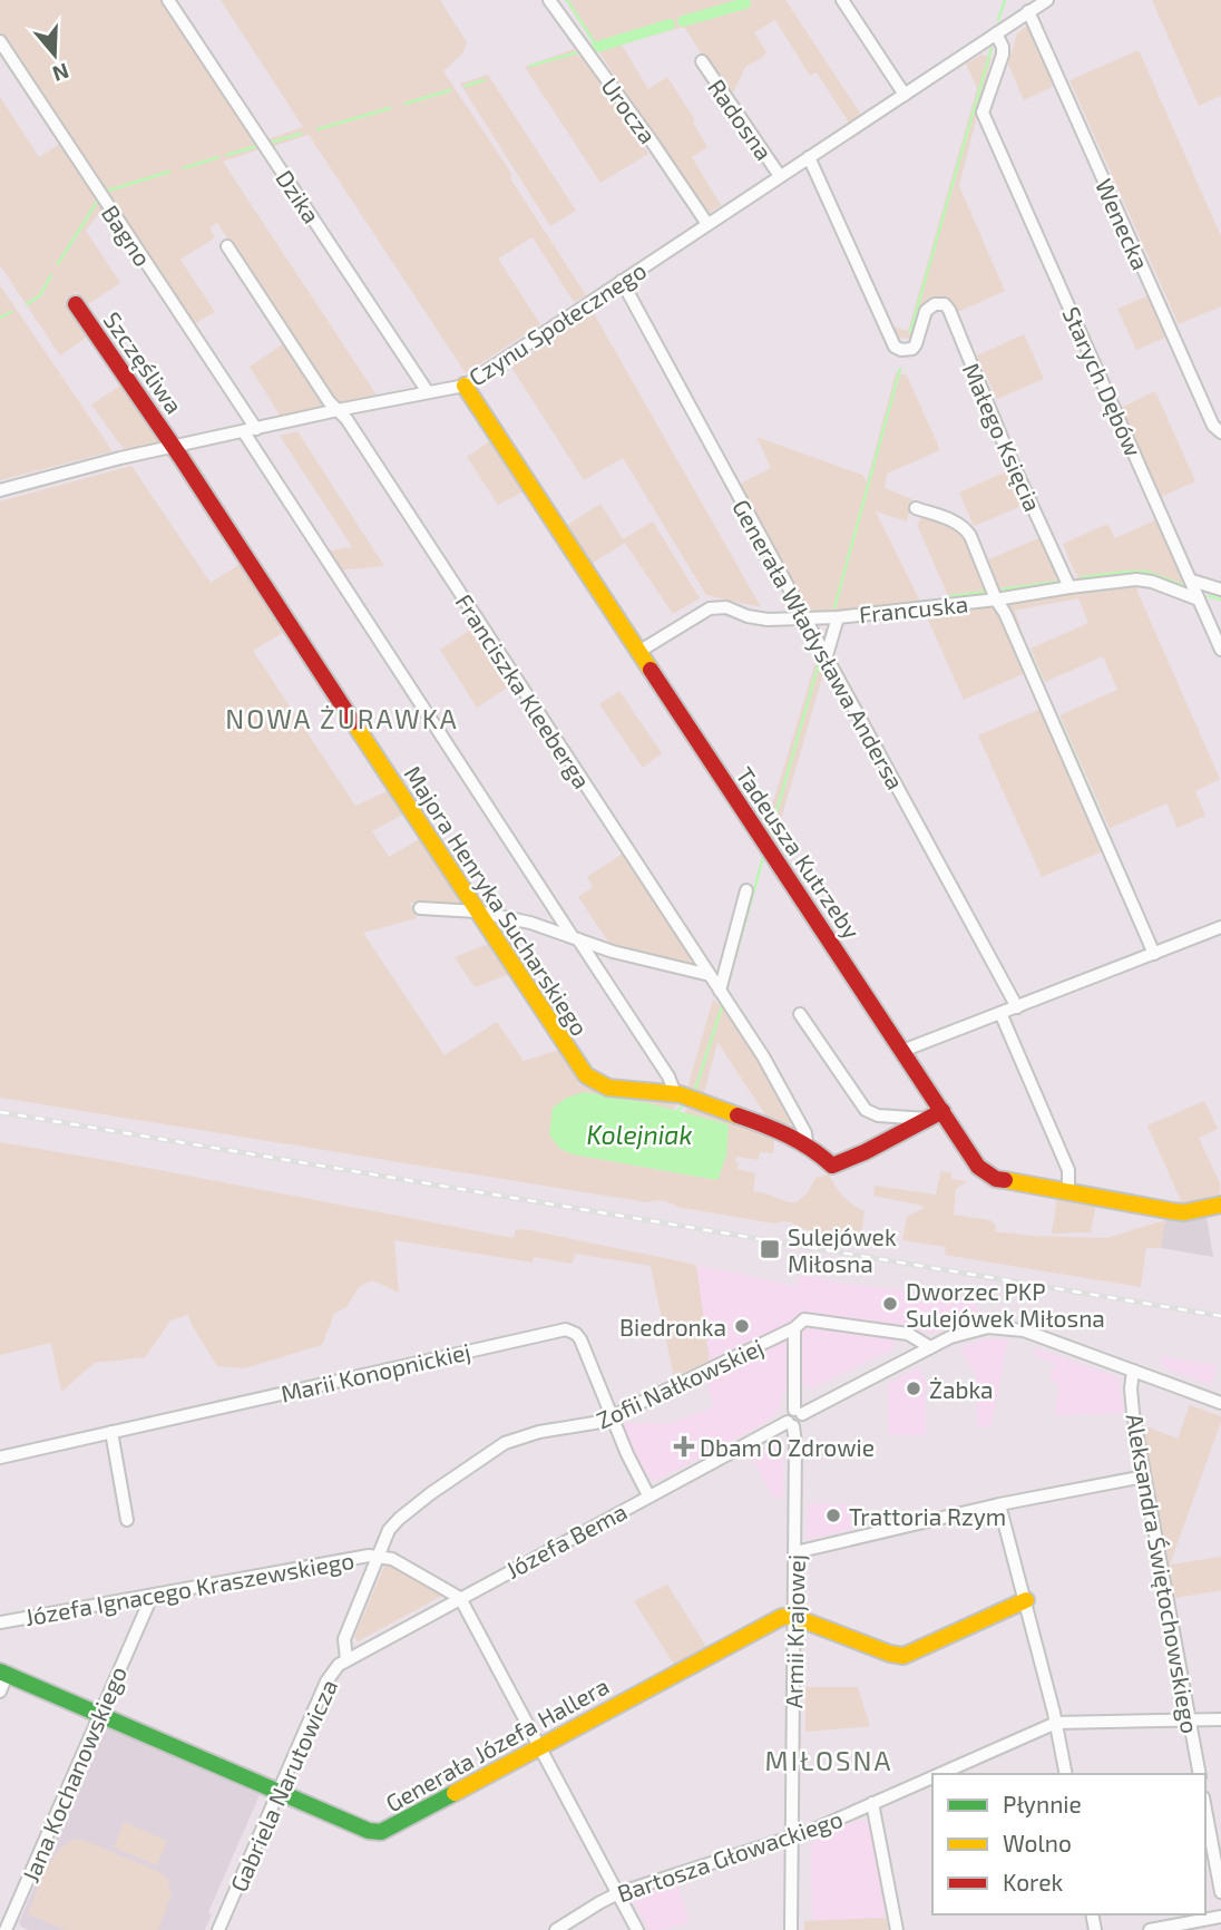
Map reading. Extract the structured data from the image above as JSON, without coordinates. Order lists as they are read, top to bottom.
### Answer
{
  "streets": {
    "street": [
      "Urocza",
      "Radosna",
      "Dzika",
      "Wenecka",
      "Bagno",
      "Czynu Społecznego",
      "Szczęśliwa",
      "Starych Dębów",
      "Małego Księcia",
      "Francuska",
      "Generała Władysława Andersa",
      "Franciszka Kleeberga",
      "Tadeusza Kutrzeby",
      "Majora Henryka Sucharskiego",
      "Marii Konopnickiej",
      "Zofii Nałkowskiej",
      "Józefa Bema",
      "Aleksandra Świętochowskiego",
      "Józefa Ignacego Kraszewskiego",
      "Armii Krajowej",
      "Generała Józefa Hallera",
      "Jana Kochanowskiego",
      "Gabriela Narutowicza",
      "Bartosza Głowackiego"
    ]
  },
  "crossings": [
    ["Urocza", "Czynu Społecznego"],
    ["Radosna", "Czynu Społecznego"],
    ["Dzika", "Czynu Społecznego"],
    ["Wenecka", "Czynu Społecznego"],
    ["Bagno", "Czynu Społecznego"],
    ["Bagno", "Majora Henryka Sucharskiego"],
    ["Czynu Społecznego", "Szczęśliwa"],
    ["Czynu Społecznego", "Starych Dębów"],
    ["Czynu Społecznego", "Małego Księcia"],
    ["Czynu Społecznego", "Generała Władysława Andersa"],
    ["Czynu Społecznego", "Franciszka Kleeberga"],
    ["Czynu Społecznego", "Tadeusza Kutrzeby"],
    ["Czynu Społecznego", "Majora Henryka Sucharskiego"],
    ["Szczęśliwa", "Majora Henryka Sucharskiego"],
    ["Starych Dębów", "Francuska"],
    ["Małego Księcia", "Francuska"],
    ["Francuska", "Generała Władysława Andersa"],
    ["Francuska", "Tadeusza Kutrzeby"],
    ["Franciszka Kleeberga", "Majora Henryka Sucharskiego"],
    ["Tadeusza Kutrzeby", "Majora Henryka Sucharskiego"],
    ["Marii Konopnickiej", "Zofii Nałkowskiej"],
    ["Marii Konopnickiej", "Józefa Bema"],
    ["Zofii Nałkowskiej", "Józefa Ignacego Kraszewskiego"],
    ["Zofii Nałkowskiej", "Gabriela Narutowicza"],
    ["Józefa Bema", "Armii Krajowej"],
    ["Józefa Bema", "Gabriela Narutowicza"],
    ["Aleksandra Świętochowskiego", "Bartosza Głowackiego"],
    ["Józefa Ignacego Kraszewskiego", "Jana Kochanowskiego"],
    ["Józefa Ignacego Kraszewskiego", "Gabriela Narutowicza"],
    ["Armii Krajowej", "Generała Józefa Hallera"],
    ["Armii Krajowej", "Bartosza Głowackiego"],
    ["Generała Józefa Hallera", "Jana Kochanowskiego"],
    ["Generała Józefa Hallera", "Gabriela Narutowicza"]
  ],
  "districts": ["NOWA ŻURAWKA", "MIŁOSNA"],
  "water": ["Kolejniak"],
  "places": {
    "transit": ["Sulejówek Miłosna"],
    "other": [
      "Dworzec PKP Sulejówek Miłosna",
      "Biedronka",
      "Żabka",
      "Trattoria Rzym"
    ],
    "health": ["Dbam O Zdrowie"]
  },
  "legend": ["Płynnie", "Wolno", "Korek"],
  "north": "bottom"
}
